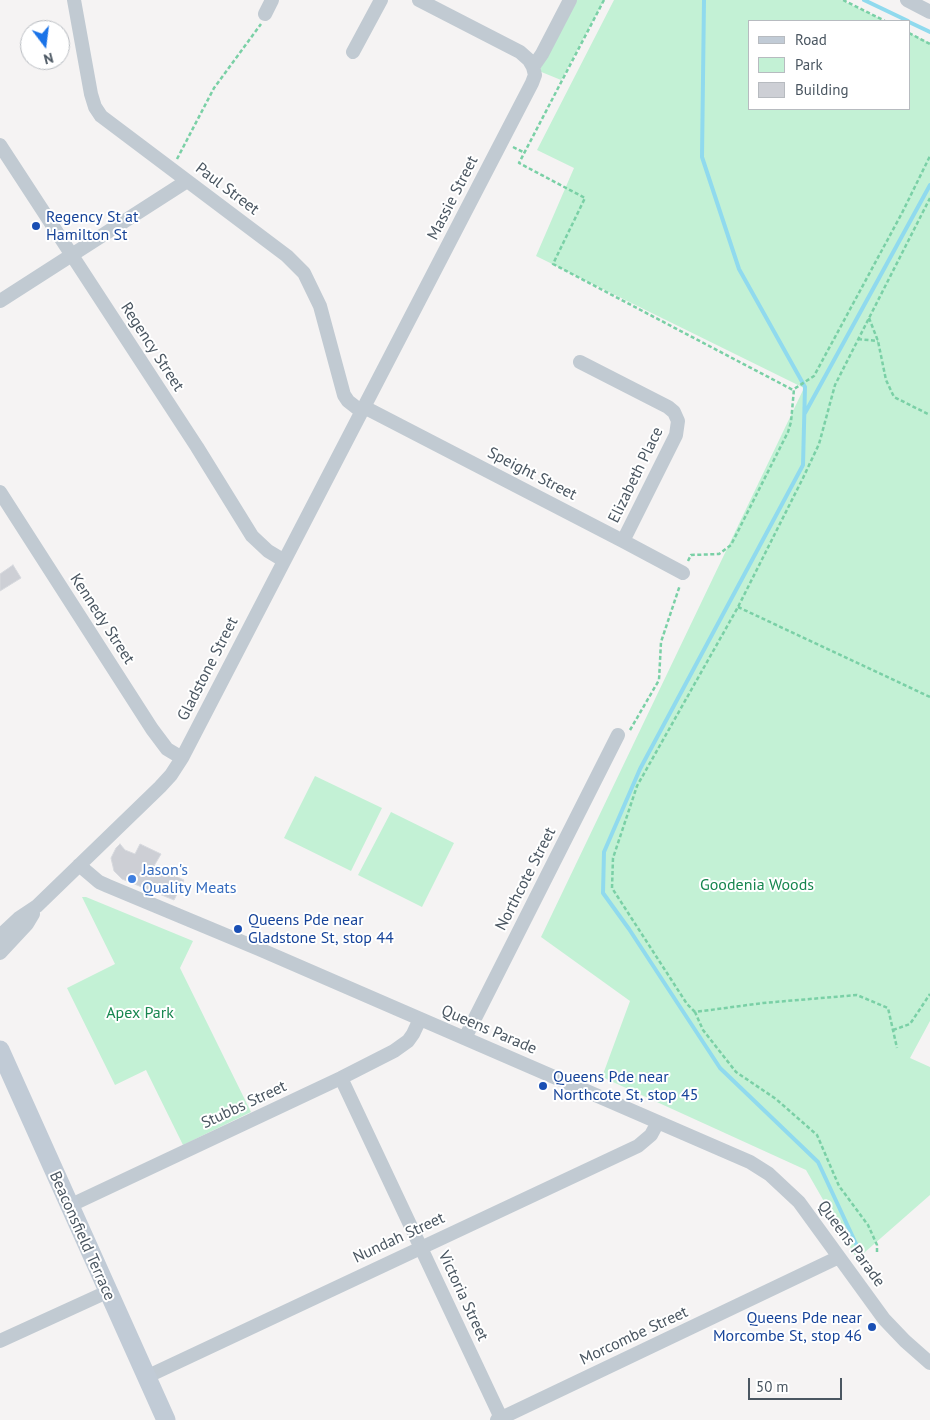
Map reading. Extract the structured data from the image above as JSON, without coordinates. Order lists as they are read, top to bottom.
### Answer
{
  "streets": {
    "main road": ["Beaconsfield Terrace"],
    "street": [
      "Paul Street",
      "Massie Street",
      "Regency Street",
      "Speight Street",
      "Elizabeth Place",
      "Kennedy Street",
      "Gladstone Street",
      "Northcote Street",
      "Queens Parade",
      "Stubbs Street",
      "Nundah Street",
      "Victoria Street",
      "Morcombe Street"
    ]
  },
  "crossings": [
    ["Paul Street", "Massie Street"],
    ["Paul Street", "Speight Street"],
    ["Paul Street", "Gladstone Street"],
    ["Massie Street", "Speight Street"],
    ["Massie Street", "Gladstone Street"],
    ["Regency Street", "Gladstone Street"],
    ["Speight Street", "Elizabeth Place"],
    ["Speight Street", "Gladstone Street"],
    ["Kennedy Street", "Gladstone Street"],
    ["Gladstone Street", "Queens Parade"],
    ["Northcote Street", "Queens Parade"],
    ["Queens Parade", "Stubbs Street"],
    ["Queens Parade", "Nundah Street"],
    ["Queens Parade", "Morcombe Street"],
    ["Stubbs Street", "Beaconsfield Terrace"],
    ["Stubbs Street", "Victoria Street"],
    ["Beaconsfield Terrace", "Nundah Street"],
    ["Nundah Street", "Victoria Street"],
    ["Victoria Street", "Morcombe Street"]
  ],
  "parks": ["Goodenia Woods", "Apex Park"],
  "places": [
    "Regency St at Hamilton St",
    "Jason's Quality Meats",
    "Queens Pde near Gladstone St, stop 44",
    "Queens Pde near Northcote St, stop 45",
    "Queens Pde near Morcombe St, stop 46"
  ],
  "legend": ["Road", "Park", "Building"],
  "scale_bar": "50 m",
  "north": "bottom"
}
